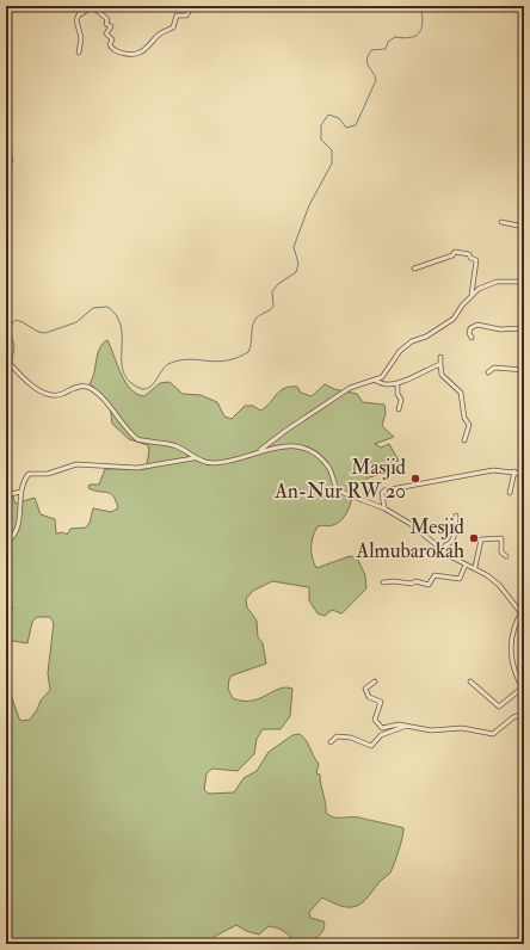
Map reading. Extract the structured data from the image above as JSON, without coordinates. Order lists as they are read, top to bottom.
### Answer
{
  "places": ["Masjid An-Nur RW 20", "Mesjid Almubarokah"]
}
